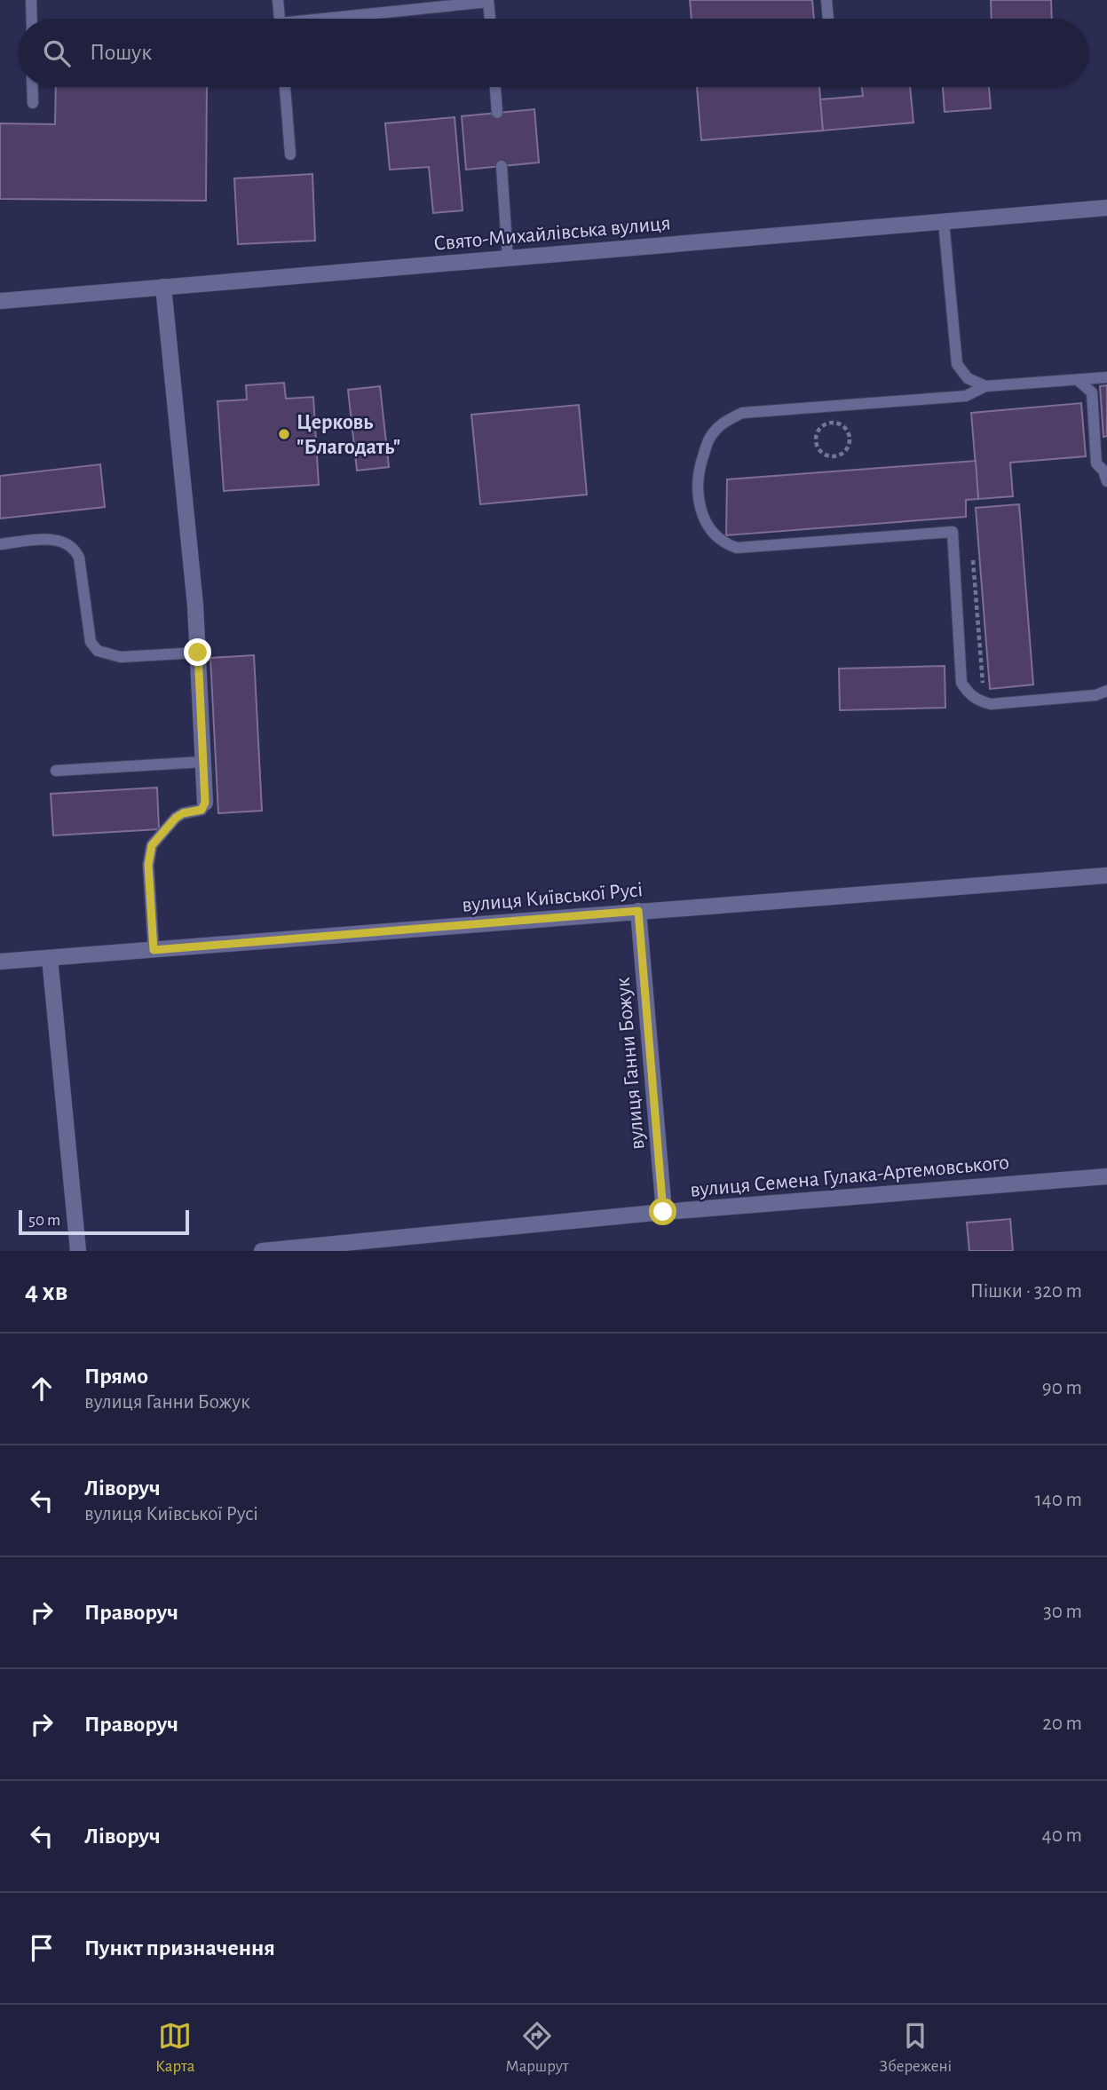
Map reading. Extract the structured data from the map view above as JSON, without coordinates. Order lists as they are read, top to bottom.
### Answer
{
  "streets": {
    "street": [
      "Свято-Михайлівська вулиця",
      "вулиця Київської Русі",
      "вулиця Ганни Божук",
      "вулиця Семена Гулака-Артемовського"
    ]
  },
  "crossings": [
    ["вулиця Київської Русі", "вулиця Ганни Божук"],
    ["вулиця Ганни Божук", "вулиця Семена Гулака-Артемовського"]
  ],
  "places": ["Церковь \"Благодать\""],
  "scale_bar": "50 m",
  "page": {
    "search": "Пошук",
    "scale": "50 m",
    "heading": ["4 хв", "Пішки · 320 m"],
    "list": [
      ["Прямо", "вулиця Ганни Божук", "90 m"],
      ["Ліворуч", "вулиця Київської Русі", "140 m"],
      ["Праворуч", "30 m"],
      ["Праворуч", "20 m"],
      ["Ліворуч", "40 m"],
      "Пункт призначення"
    ],
    "nav": ["Карта", "Маршрут", "Збережені"]
  }
}
